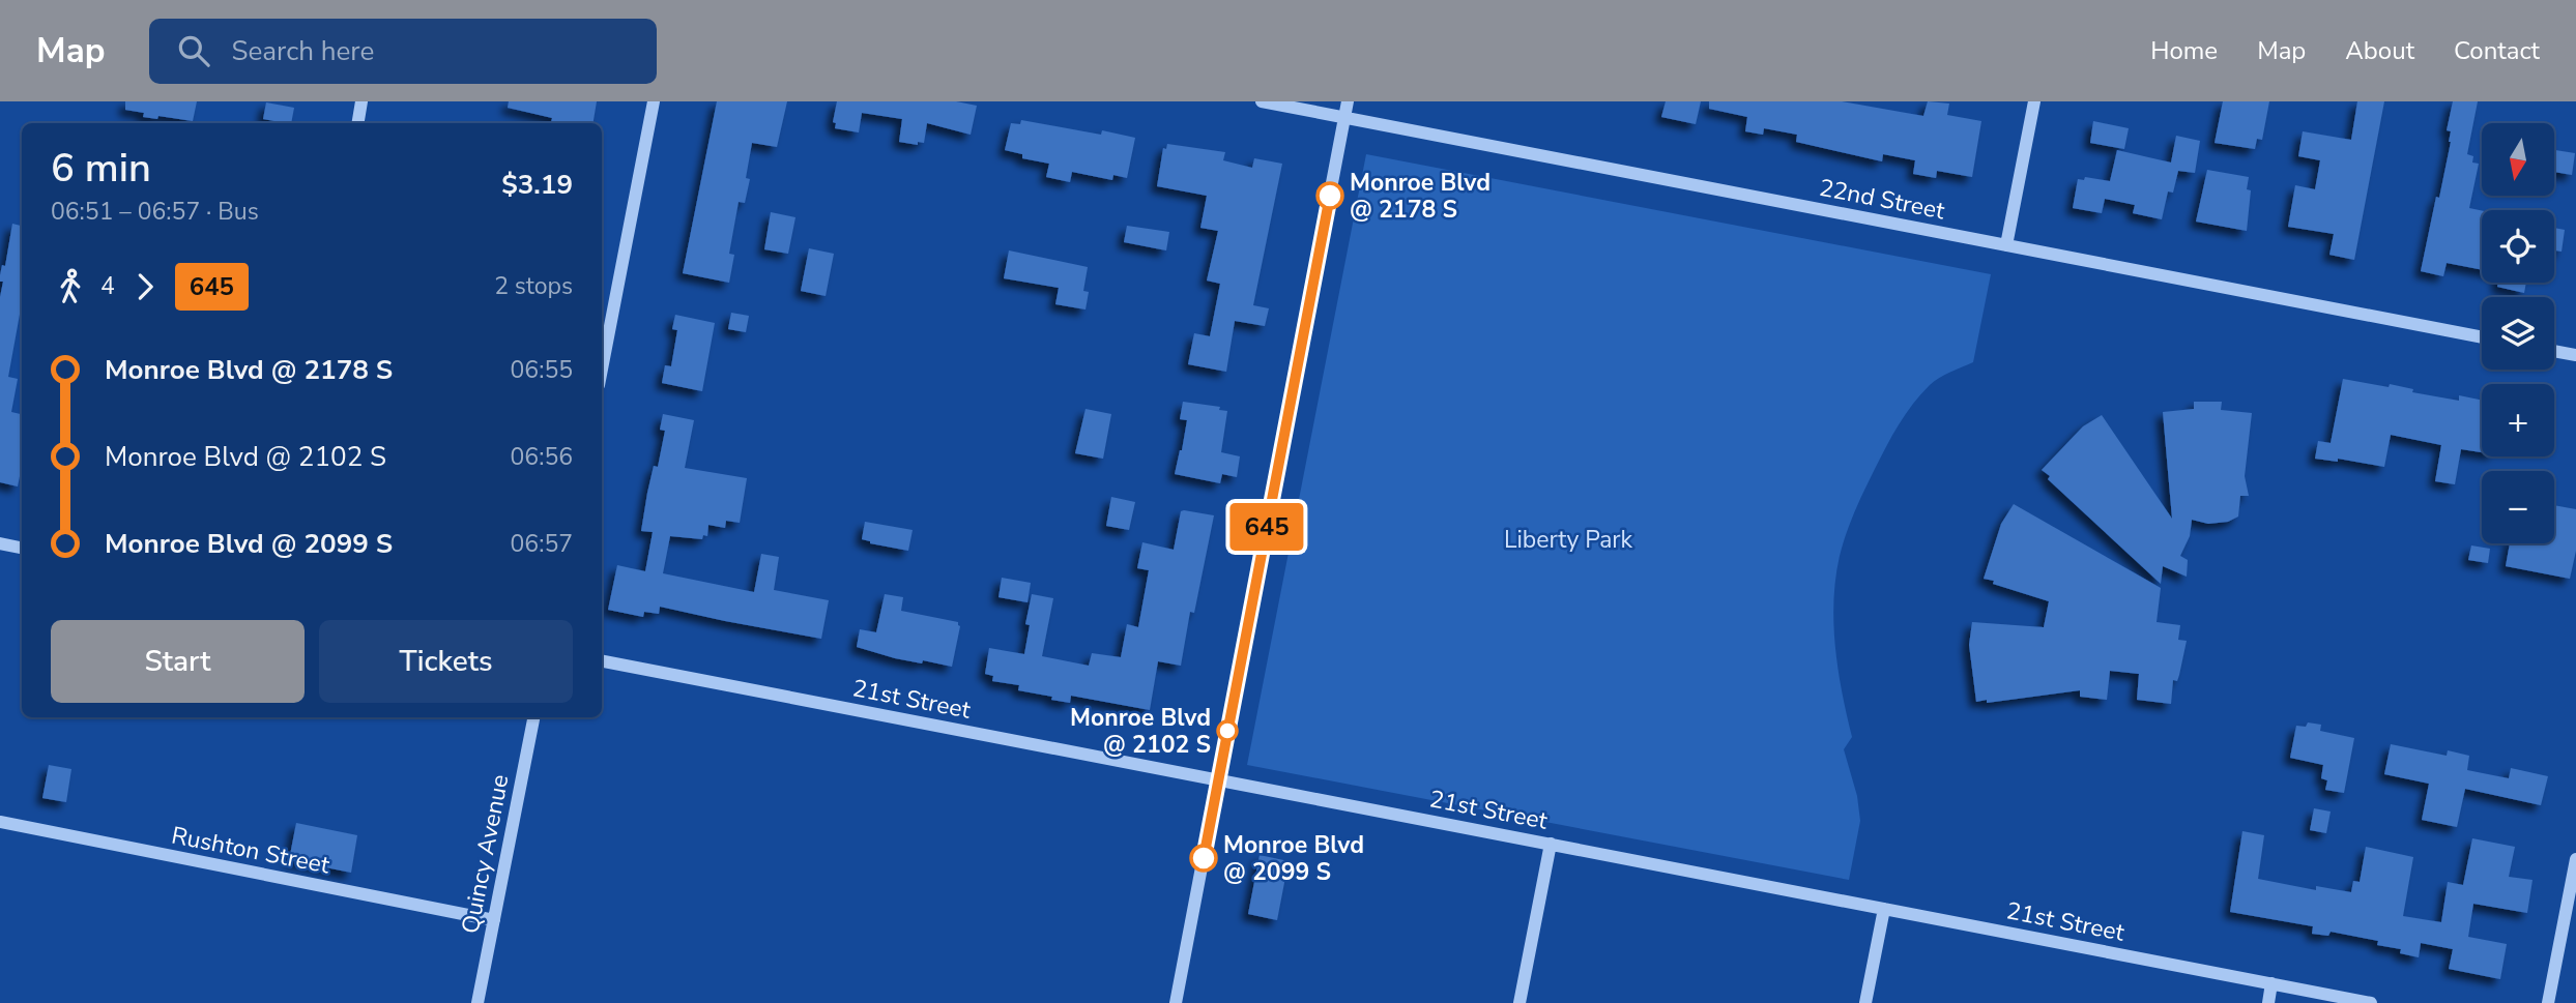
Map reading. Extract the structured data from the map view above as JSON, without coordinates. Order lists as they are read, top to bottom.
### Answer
{
  "streets": {
    "street": [
      "22nd Street",
      "21st Street",
      "Rushton Street",
      "Quincy Avenue"
    ]
  },
  "crossings": [
    ["Rushton Street", "Quincy Avenue"]
  ],
  "parks": ["Liberty Park"],
  "places": ["Monroe Blvd @ 2178 S", "Monroe Blvd @ 2102 S", "Monroe Blvd @ 2099 S"],
  "lines": ["bus line 645"],
  "north": "bottom",
  "page": {
    "header": "Map",
    "search": "Search here",
    "nav": [
      "Home",
      "Map",
      "About",
      "Contact"
    ],
    "on_map": "645",
    "map_buttons": ["+", "−"],
    "heading": ["6 min", "06:51 – 06:57 · Bus", "$3.19"],
    "legs": ["4", "645", "2 stops"],
    "list": [
      {
        "name": "Monroe Blvd @ 2178 S",
        "value": "06:55"
      },
      {
        "name": "Monroe Blvd @ 2102 S",
        "value": "06:56"
      },
      {
        "name": "Monroe Blvd @ 2099 S",
        "value": "06:57"
      }
    ],
    "buttons": ["Start", "Tickets"]
  }
}
